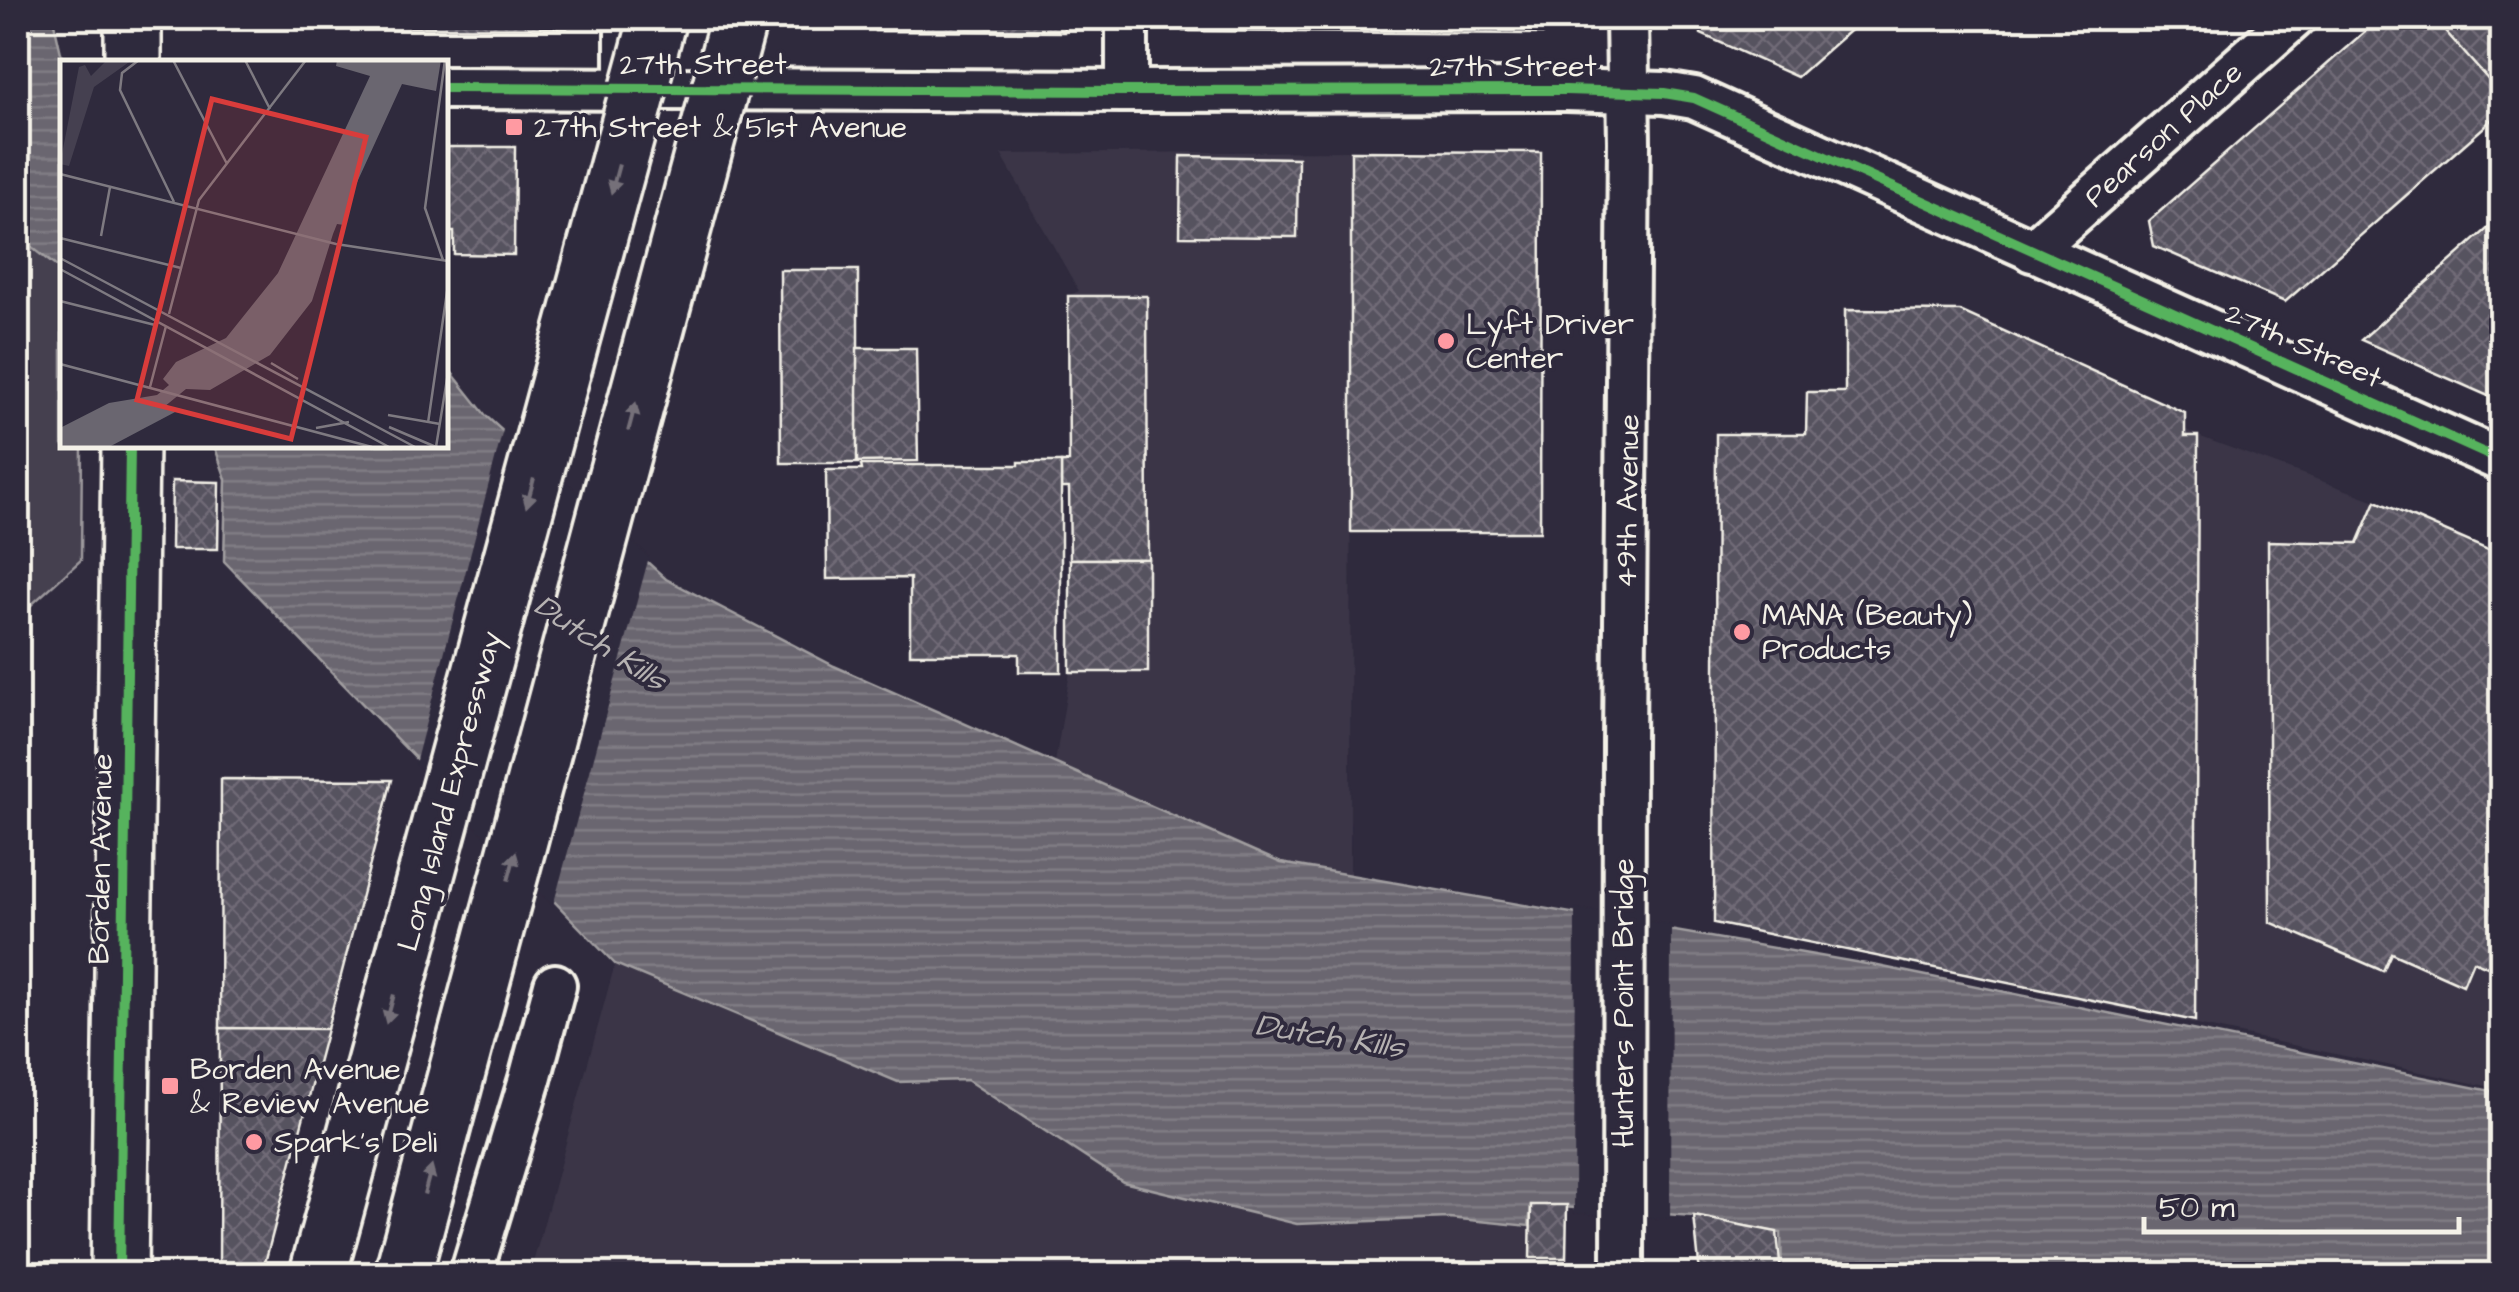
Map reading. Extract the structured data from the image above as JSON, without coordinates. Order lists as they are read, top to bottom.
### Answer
{
  "streets": {
    "main road": ["Long Island Expressway", "Borden Avenue"],
    "street": [
      "27th Street",
      "Pearson Place",
      "49th Avenue",
      "Hunters Point Bridge"
    ]
  },
  "crossings": [
    ["27th Street", "Pearson Place"],
    ["27th Street", "49th Avenue"],
    ["49th Avenue", "Hunters Point Bridge"]
  ],
  "water": ["Dutch Kills"],
  "places": {
    "transit": ["27th Street & 51st Avenue", "Borden Avenue & Review Avenue"],
    "other": ["Lyft Driver Center", "MANA (Beauty) Products", "Spark's Deli"]
  },
  "scale_bar": "50 m"
}
